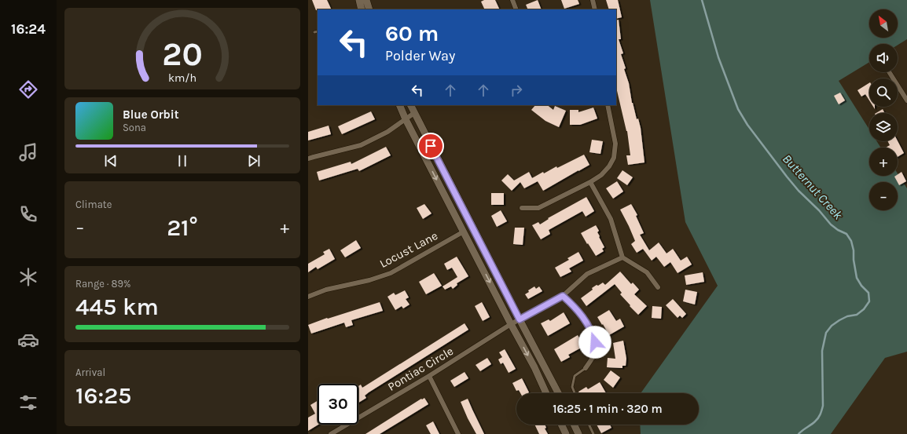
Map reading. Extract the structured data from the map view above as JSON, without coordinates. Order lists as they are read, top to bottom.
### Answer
{
  "streets": {
    "street": ["Locust Lane", "Pontiac Circle"]
  },
  "water": ["Butternut Creek"],
  "north": "top left",
  "page": {
    "tabs": "16:24",
    "map_buttons": ["+", "−"],
    "turn": ["60 m", "Polder Way"],
    "song": ["Blue Orbit", "Sona"],
    "tile": [
      "Climate",
      ["Range · 89%", "445 km"],
      ["Arrival", "16:25"]
    ],
    "heat": ["−", "21°", "+"],
    "limit": "30",
    "trip": "16:25 · 1 min · 320 m",
    "gauge": ["20", "km/h"]
  }
}
